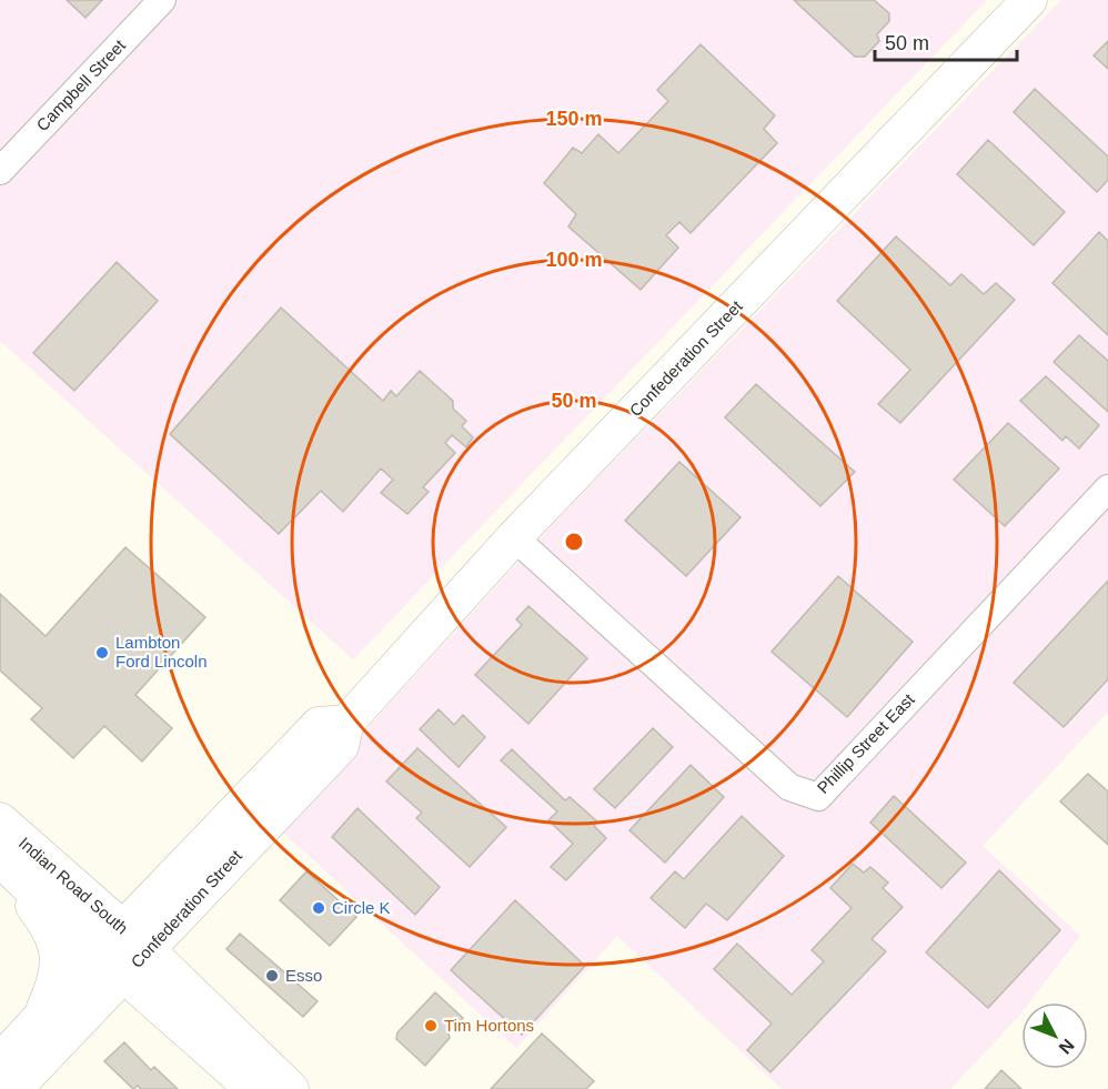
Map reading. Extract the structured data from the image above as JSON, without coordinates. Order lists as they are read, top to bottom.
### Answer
{
  "streets": {
    "main road": ["Confederation Street", "Indian Road South"],
    "street": ["Campbell Street", "Phillip Street East"]
  },
  "crossings": [
    ["Confederation Street", "Phillip Street East"],
    ["Confederation Street", "Indian Road South"]
  ],
  "places": [
    "Lambton Ford Lincoln",
    "Circle K",
    "Esso",
    "Tim Hortons"
  ],
  "scale_bar": "50 m",
  "north": "bottom right",
  "rings": ["150 m", "100 m", "50 m"]
}
